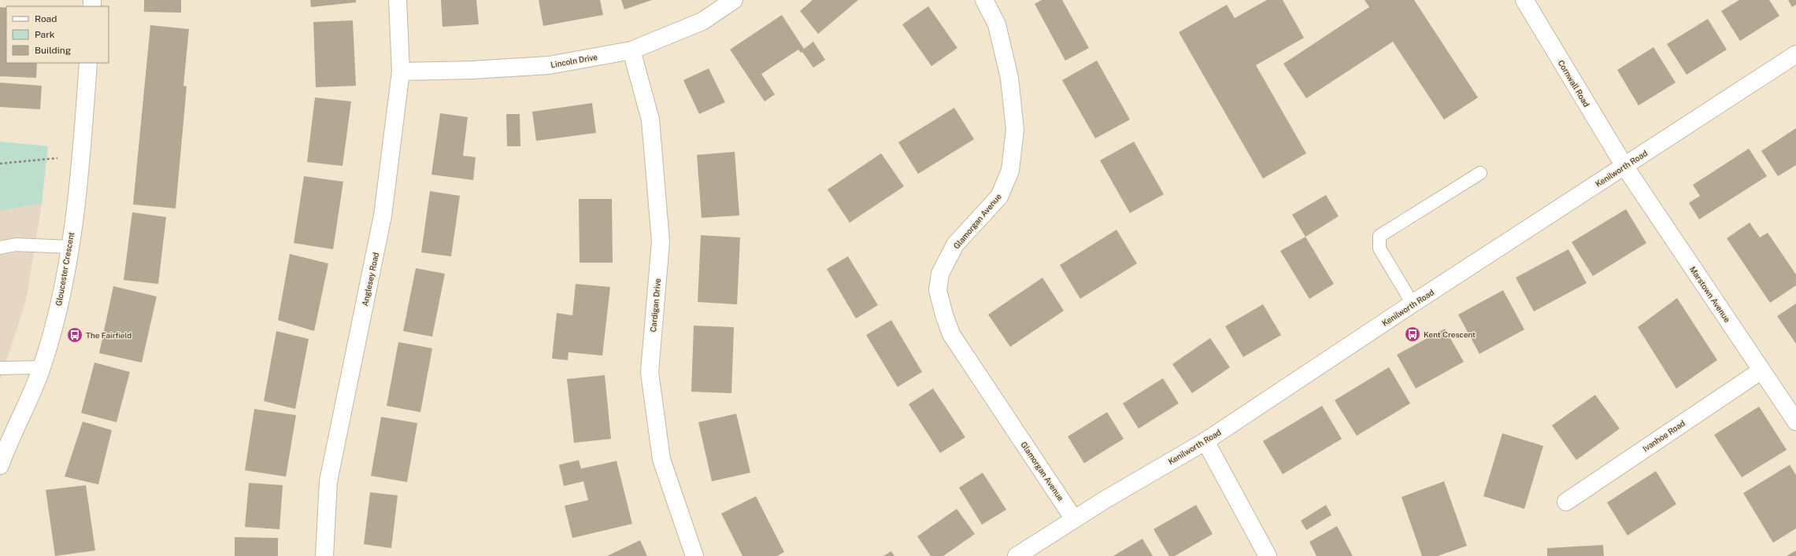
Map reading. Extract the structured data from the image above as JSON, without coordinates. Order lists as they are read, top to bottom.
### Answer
{
  "streets": {
    "street": [
      "Lincoln Drive",
      "Cornwall Road",
      "Kenilworth Road",
      "Glamorgan Avenue",
      "Gloucester Crescent",
      "Anglesey Road",
      "Marstown Avenue",
      "Cardigan Drive",
      "Ivanhoe Road"
    ]
  },
  "crossings": [
    ["Lincoln Drive", "Anglesey Road"],
    ["Lincoln Drive", "Cardigan Drive"],
    ["Cornwall Road", "Kenilworth Road"],
    ["Cornwall Road", "Marstown Avenue"],
    ["Kenilworth Road", "Glamorgan Avenue"],
    ["Kenilworth Road", "Marstown Avenue"],
    ["Marstown Avenue", "Ivanhoe Road"]
  ],
  "places": {
    "bus stop": ["Kent Crescent", "The Fairfield"]
  },
  "legend": ["Road", "Park", "Building"]
}
